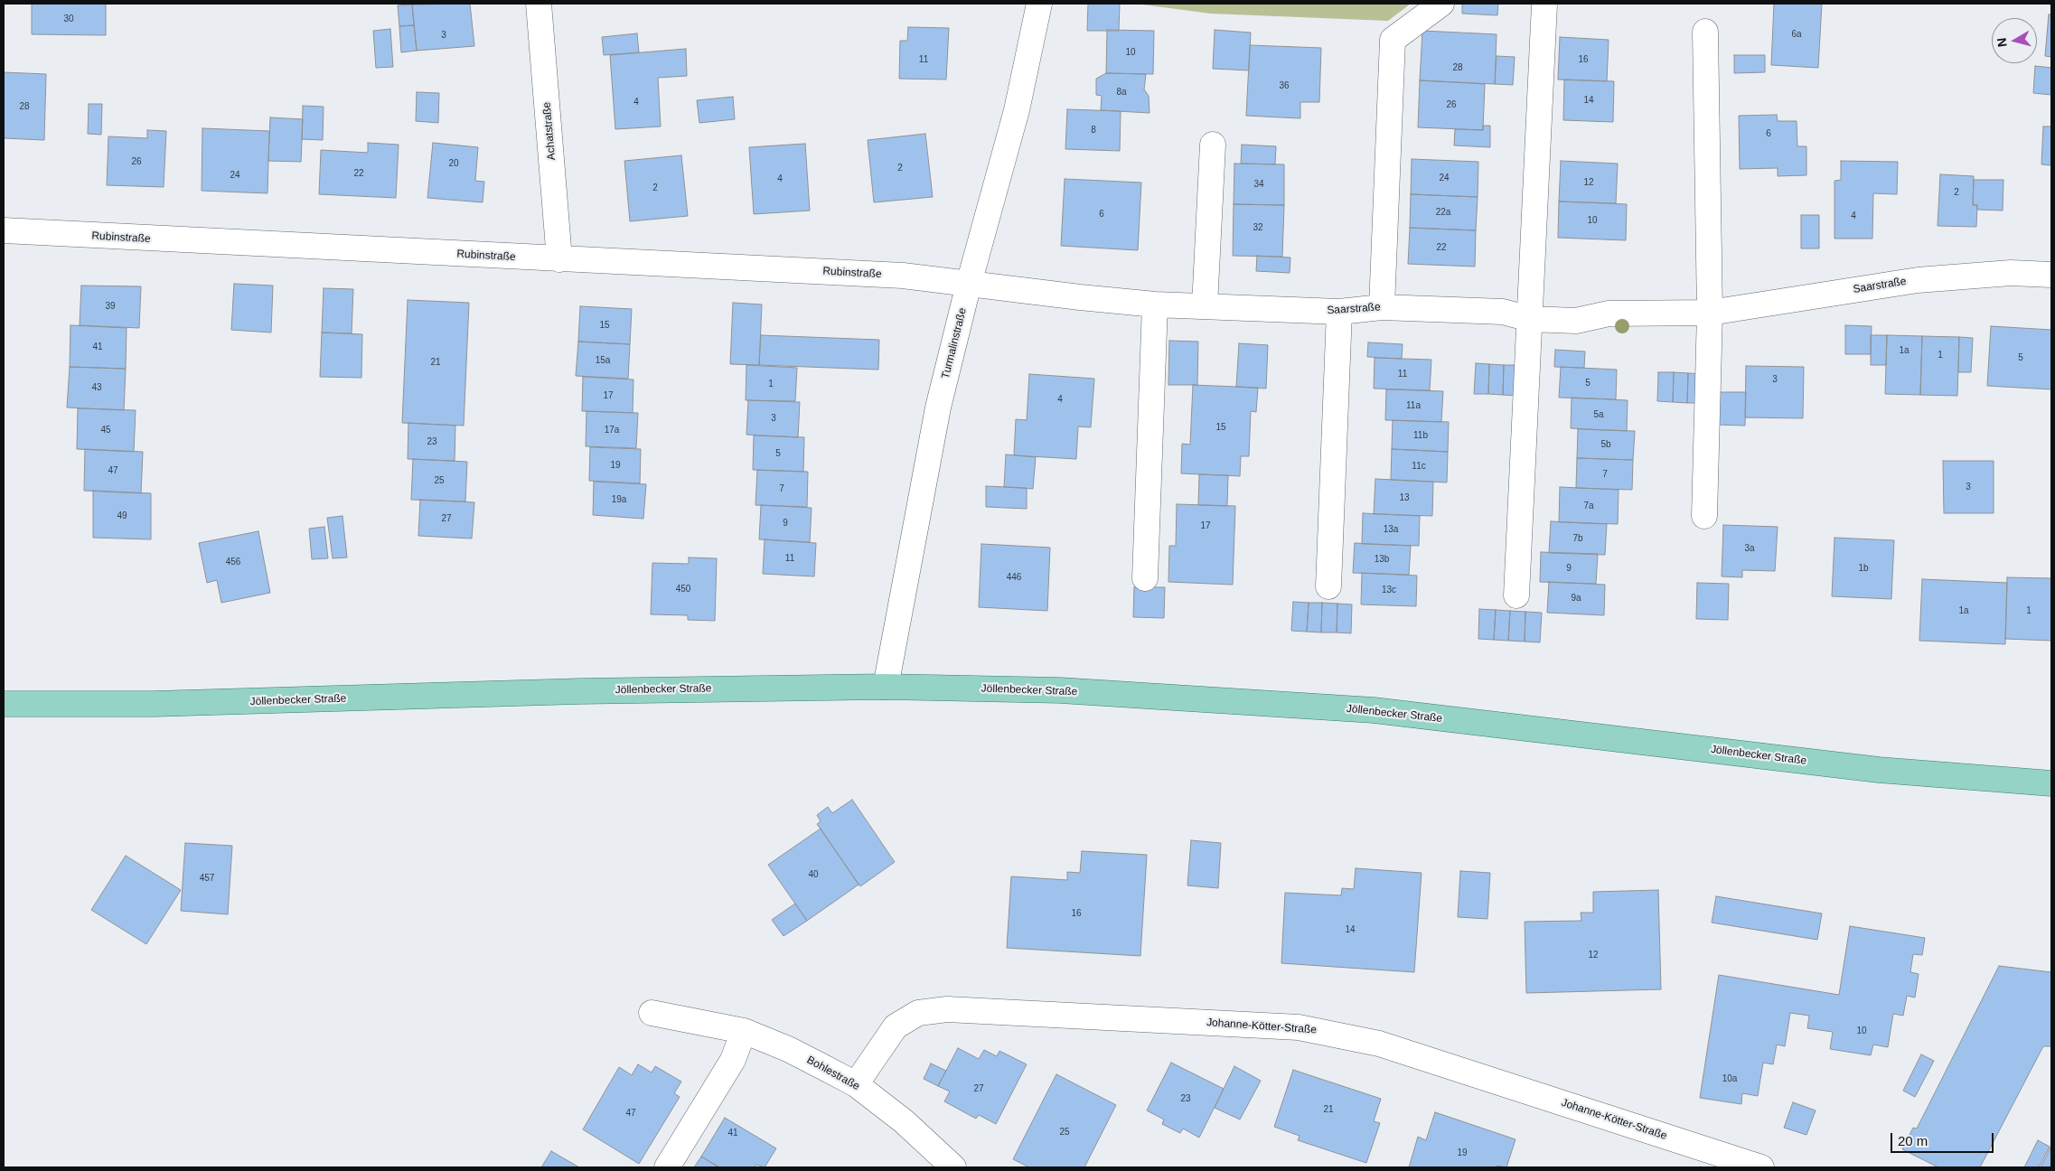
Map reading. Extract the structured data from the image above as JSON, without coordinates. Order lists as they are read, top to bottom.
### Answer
{
  "streets": {
    "main road": ["Jöllenbecker Straße"],
    "street": [
      "Achatstraße",
      "Rubinstraße",
      "Saarstraße",
      "Turmalinstraße",
      "Johanne-Kötter-Straße",
      "Bohlestraße"
    ]
  },
  "crossings": [
    ["Achatstraße", "Rubinstraße"],
    ["Rubinstraße", "Saarstraße"],
    ["Rubinstraße", "Turmalinstraße"],
    ["Saarstraße", "Turmalinstraße"],
    ["Turmalinstraße", "Jöllenbecker Straße"],
    ["Johanne-Kötter-Straße", "Bohlestraße"]
  ],
  "house_numbers": [
    "30",
    "6a",
    "3",
    "10",
    "11",
    "16",
    "28",
    "36",
    "8a",
    "14",
    "4",
    "26",
    "28",
    "8",
    "6",
    "26",
    "20",
    "2",
    "22",
    "24",
    "24",
    "4",
    "12",
    "34",
    "2",
    "2",
    "22a",
    "6",
    "4",
    "10",
    "32",
    "22",
    "39",
    "15",
    "41",
    "1a",
    "1",
    "5",
    "15a",
    "21",
    "11",
    "3",
    "5",
    "1",
    "43",
    "17",
    "4",
    "11a",
    "5a",
    "3",
    "15",
    "45",
    "17a",
    "11b",
    "23",
    "5b",
    "5",
    "19",
    "11c",
    "47",
    "7",
    "25",
    "3",
    "7",
    "13",
    "19a",
    "7a",
    "49",
    "27",
    "9",
    "17",
    "13a",
    "7b",
    "3a",
    "11",
    "13b",
    "456",
    "9",
    "1b",
    "446",
    "450",
    "13c",
    "9a",
    "1a",
    "1",
    "40",
    "457",
    "16",
    "14",
    "12",
    "10",
    "10a",
    "27",
    "23",
    "21",
    "47",
    "25",
    "41",
    "19"
  ],
  "scale_bar": "20 m",
  "north": "left"
}
